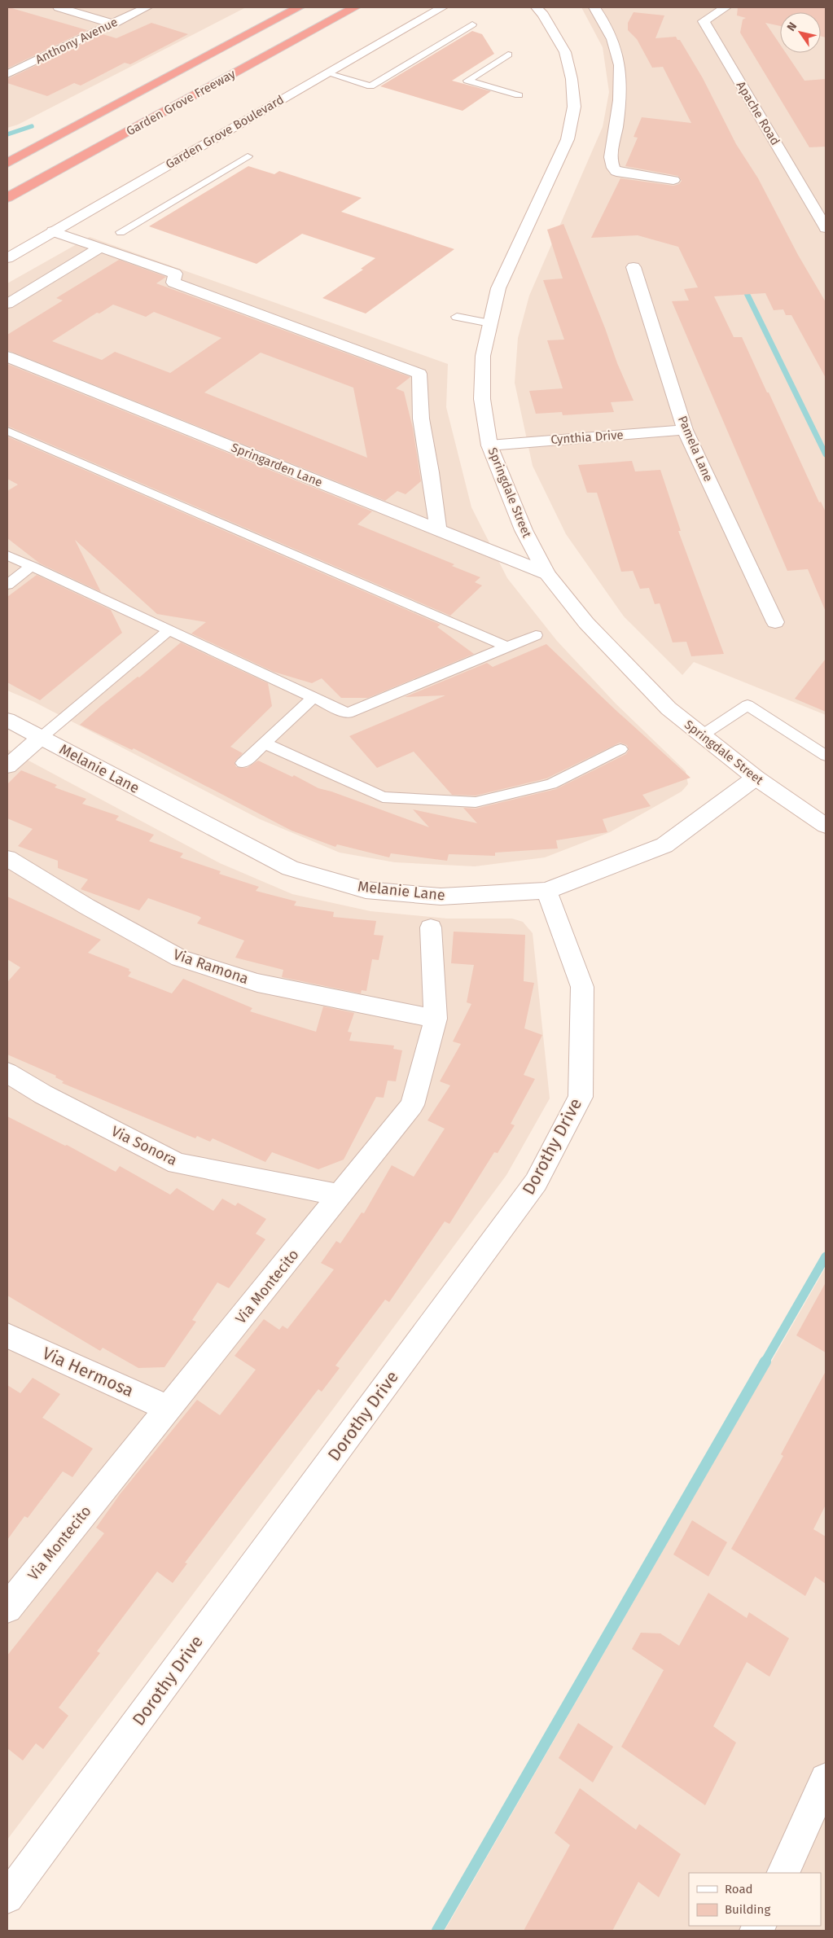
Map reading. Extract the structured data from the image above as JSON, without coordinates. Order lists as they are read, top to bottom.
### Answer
{
  "streets": {
    "highway": ["Garden Grove Freeway"],
    "street": [
      "Anthony Avenue",
      "Apache Road",
      "Garden Grove Boulevard",
      "Cynthia Drive",
      "Pamela Lane",
      "Springarden Lane",
      "Springdale Street",
      "Melanie Lane",
      "Via Ramona",
      "Via Sonora",
      "Dorothy Drive",
      "Via Montecito",
      "Via Hermosa"
    ]
  },
  "crossings": [
    ["Cynthia Drive", "Pamela Lane"],
    ["Cynthia Drive", "Springdale Street"],
    ["Springarden Lane", "Springdale Street"],
    ["Springdale Street", "Melanie Lane"],
    ["Melanie Lane", "Dorothy Drive"],
    ["Via Ramona", "Via Montecito"],
    ["Via Sonora", "Via Montecito"],
    ["Via Montecito", "Via Hermosa"]
  ],
  "legend": ["Road", "Building"],
  "north": "top left"
}
